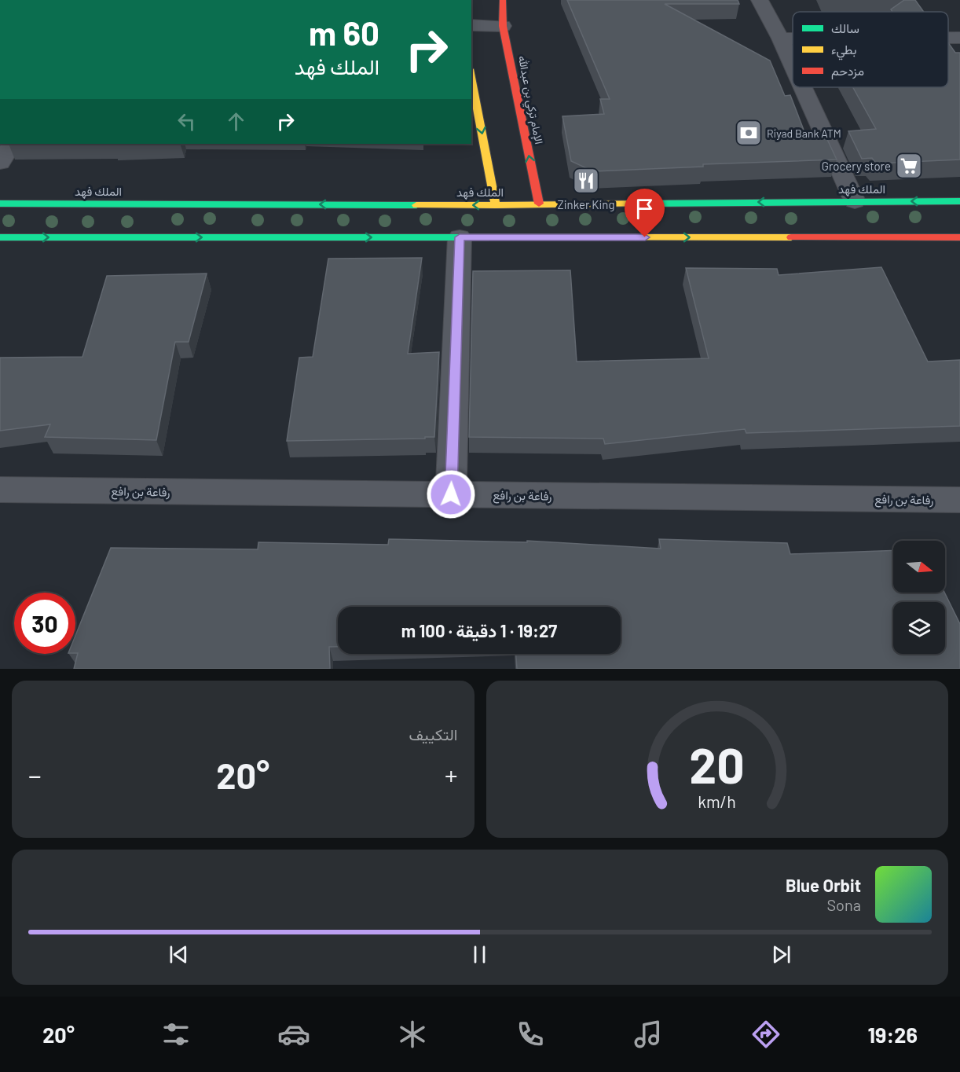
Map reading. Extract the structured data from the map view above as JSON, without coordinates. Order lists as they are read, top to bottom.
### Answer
{
  "streets": {
    "street": ["الإمام تركي بن عبدالله", "الملك فهد", "رفاعة بن رافع"]
  },
  "crossings": [
    ["الإمام تركي بن عبدالله", "الملك فهد"]
  ],
  "places": {
    "bank": ["Riyad Bank ATM"],
    "supermarket": ["Grocery store"],
    "restaurant": ["Zinker King"]
  },
  "legend": ["سالك", "بطيء", "مزدحم"],
  "north": "right",
  "page": {
    "turn": ["60 m", "الملك فهد"],
    "limit": "30",
    "trip": "19:27 · 1 دقيقة · 100 m",
    "tile": "التكييف",
    "heat": ["−", "20°", "+"],
    "song": ["Blue Orbit", "Sona"],
    "tabs": ["19:26", "20°"],
    "gauge": ["20", "km/h"]
  }
}
